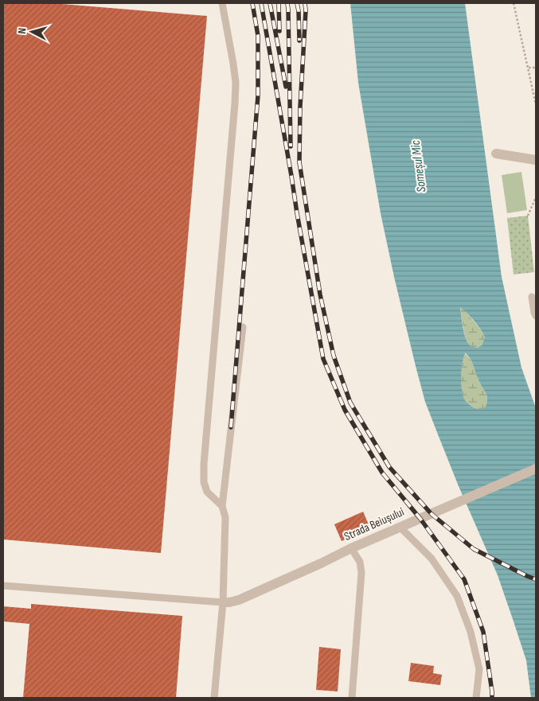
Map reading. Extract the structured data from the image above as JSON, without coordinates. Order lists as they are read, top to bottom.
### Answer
{
  "streets": {
    "street": ["Strada Beiușului"]
  },
  "water": ["Someșul Mic"],
  "north": "left"
}
